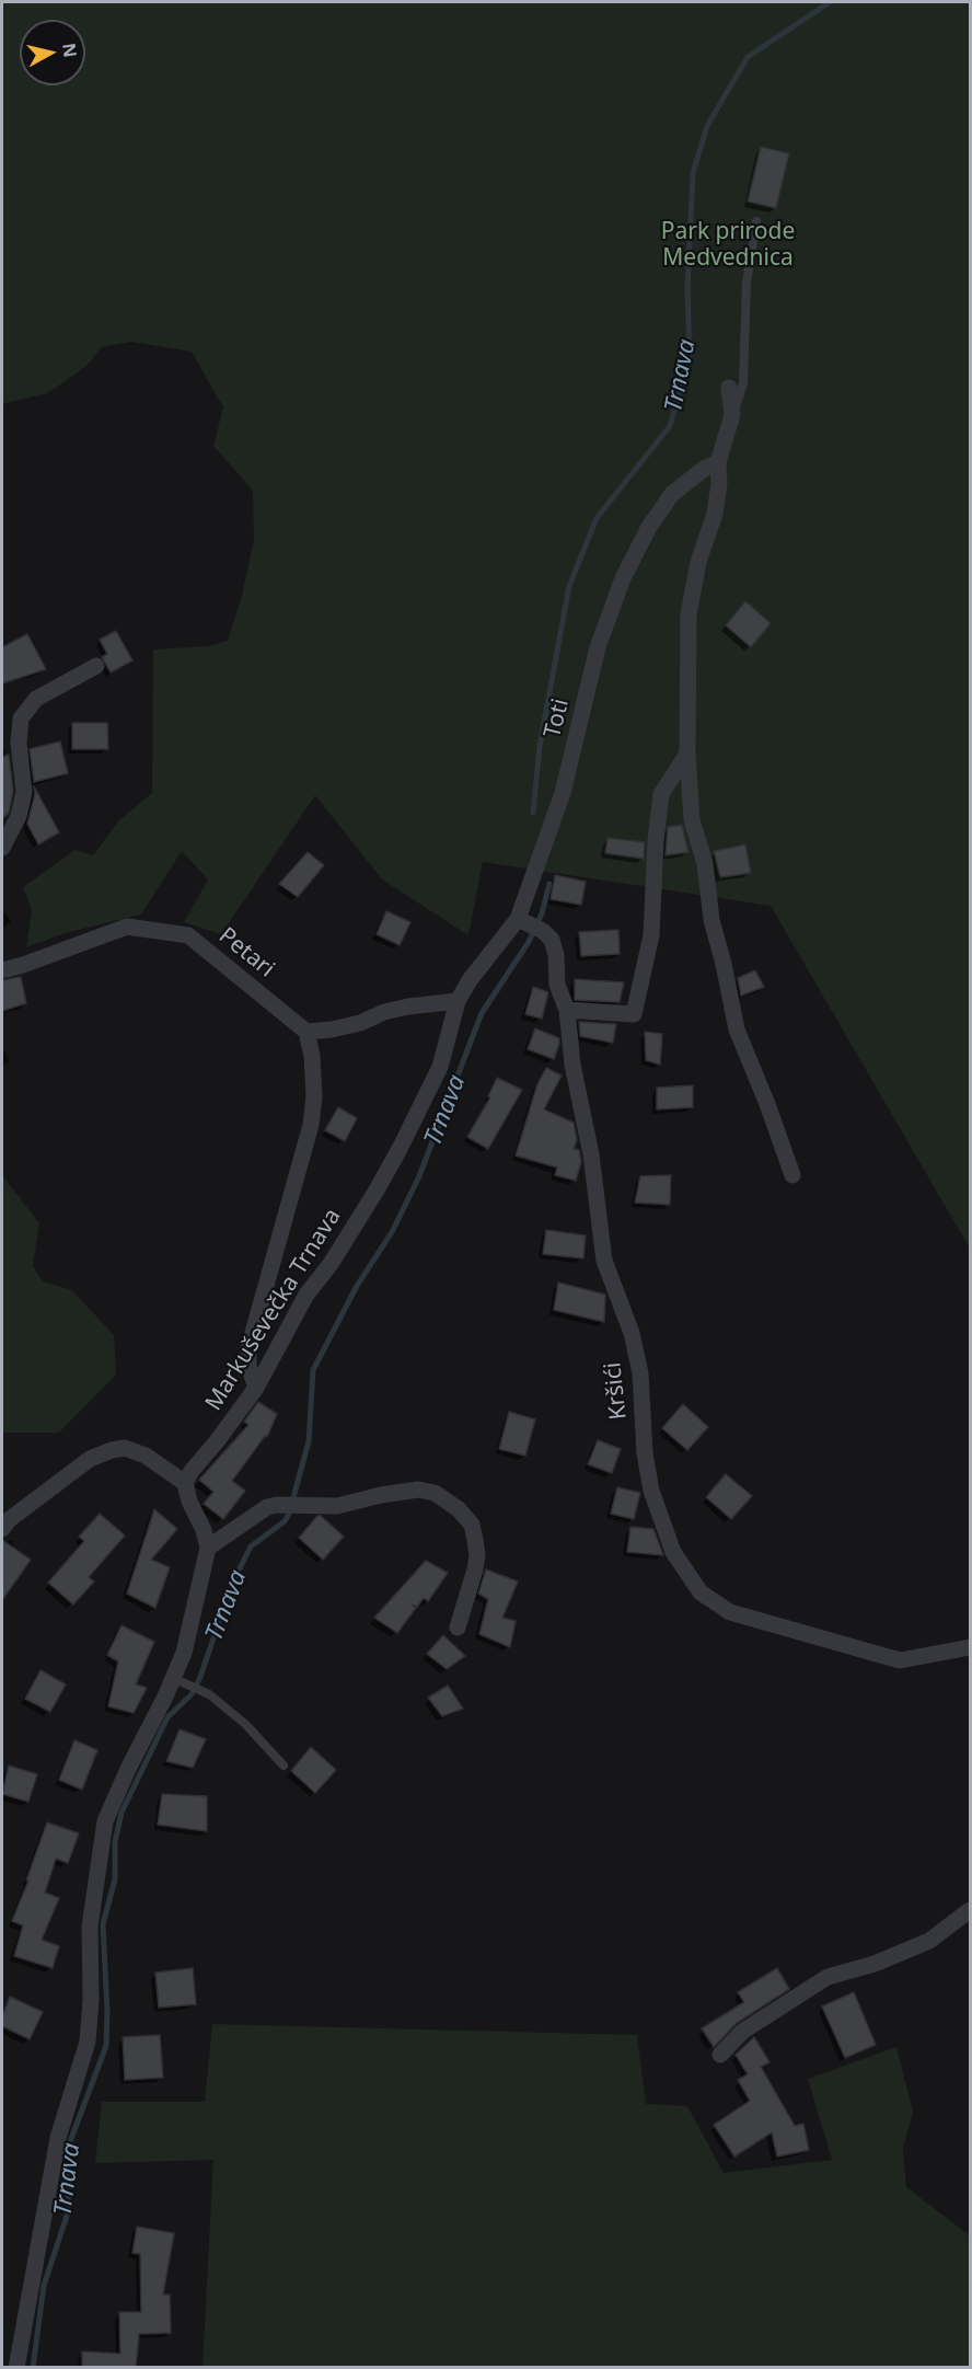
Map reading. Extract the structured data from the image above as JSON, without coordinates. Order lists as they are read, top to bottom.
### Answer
{
  "streets": {
    "street": [
      "Toti",
      "Petari",
      "Markuševečka Trnava",
      "Kršići"
    ]
  },
  "crossings": [
    ["Toti", "Markuševečka Trnava"],
    ["Toti", "Kršići"]
  ],
  "water": ["Trnava"],
  "parks": ["Park prirode Medvednica"],
  "north": "right"
}
